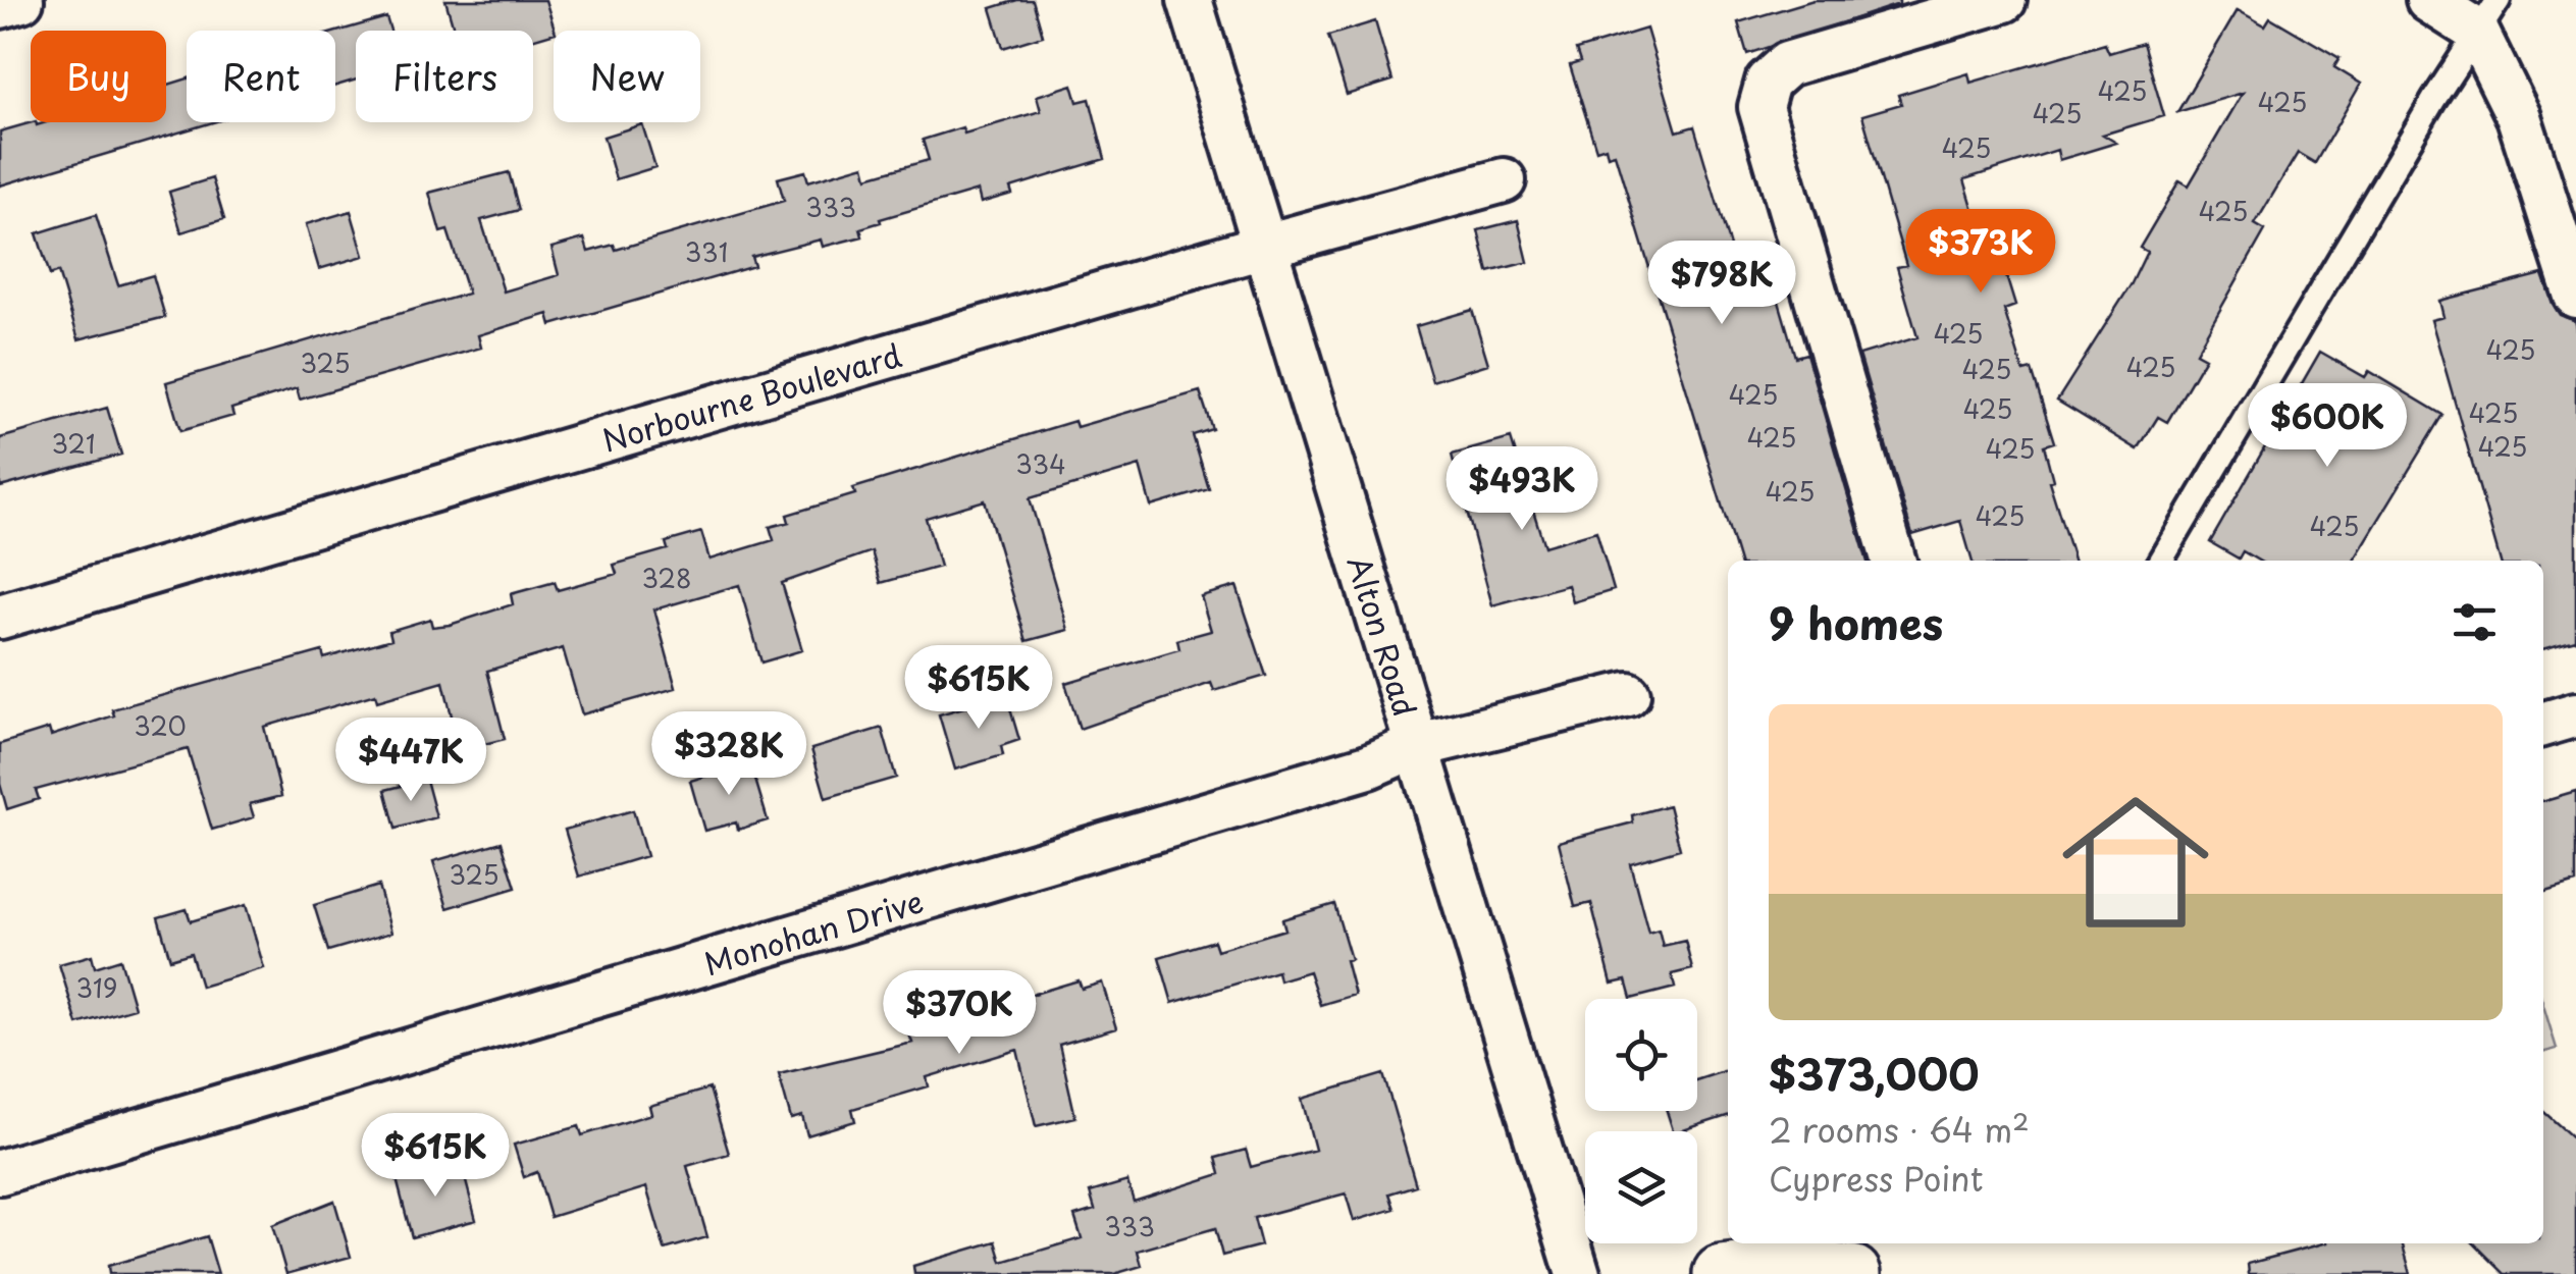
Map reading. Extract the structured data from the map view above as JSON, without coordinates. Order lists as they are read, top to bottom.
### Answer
{
  "streets": {
    "street": ["Norbourne Boulevard", "Alton Road", "Monohan Drive"]
  },
  "crossings": [
    ["Norbourne Boulevard", "Alton Road"],
    ["Alton Road", "Monohan Drive"]
  ],
  "house_numbers": [
    "425",
    "425",
    "425",
    "425",
    "333",
    "425",
    "331",
    "425",
    "425",
    "325",
    "425",
    "425",
    "425",
    "425",
    "425",
    "425",
    "321",
    "425",
    "425",
    "334",
    "425",
    "425",
    "425",
    "328",
    "320",
    "325",
    "319",
    "333"
  ],
  "page": {
    "chip": [
      "Buy",
      "Rent",
      "Filters",
      "New"
    ],
    "price": [
      "$373K",
      "$798K",
      "$600K",
      "$493K",
      "$615K",
      "$328K",
      "$447K",
      "$370K",
      "$615K"
    ],
    "heading": "9 homes",
    "list": [
      {
        "name": "$373,000",
        "note": "2 rooms · 64 m² · Cypress Point"
      }
    ]
  }
}
